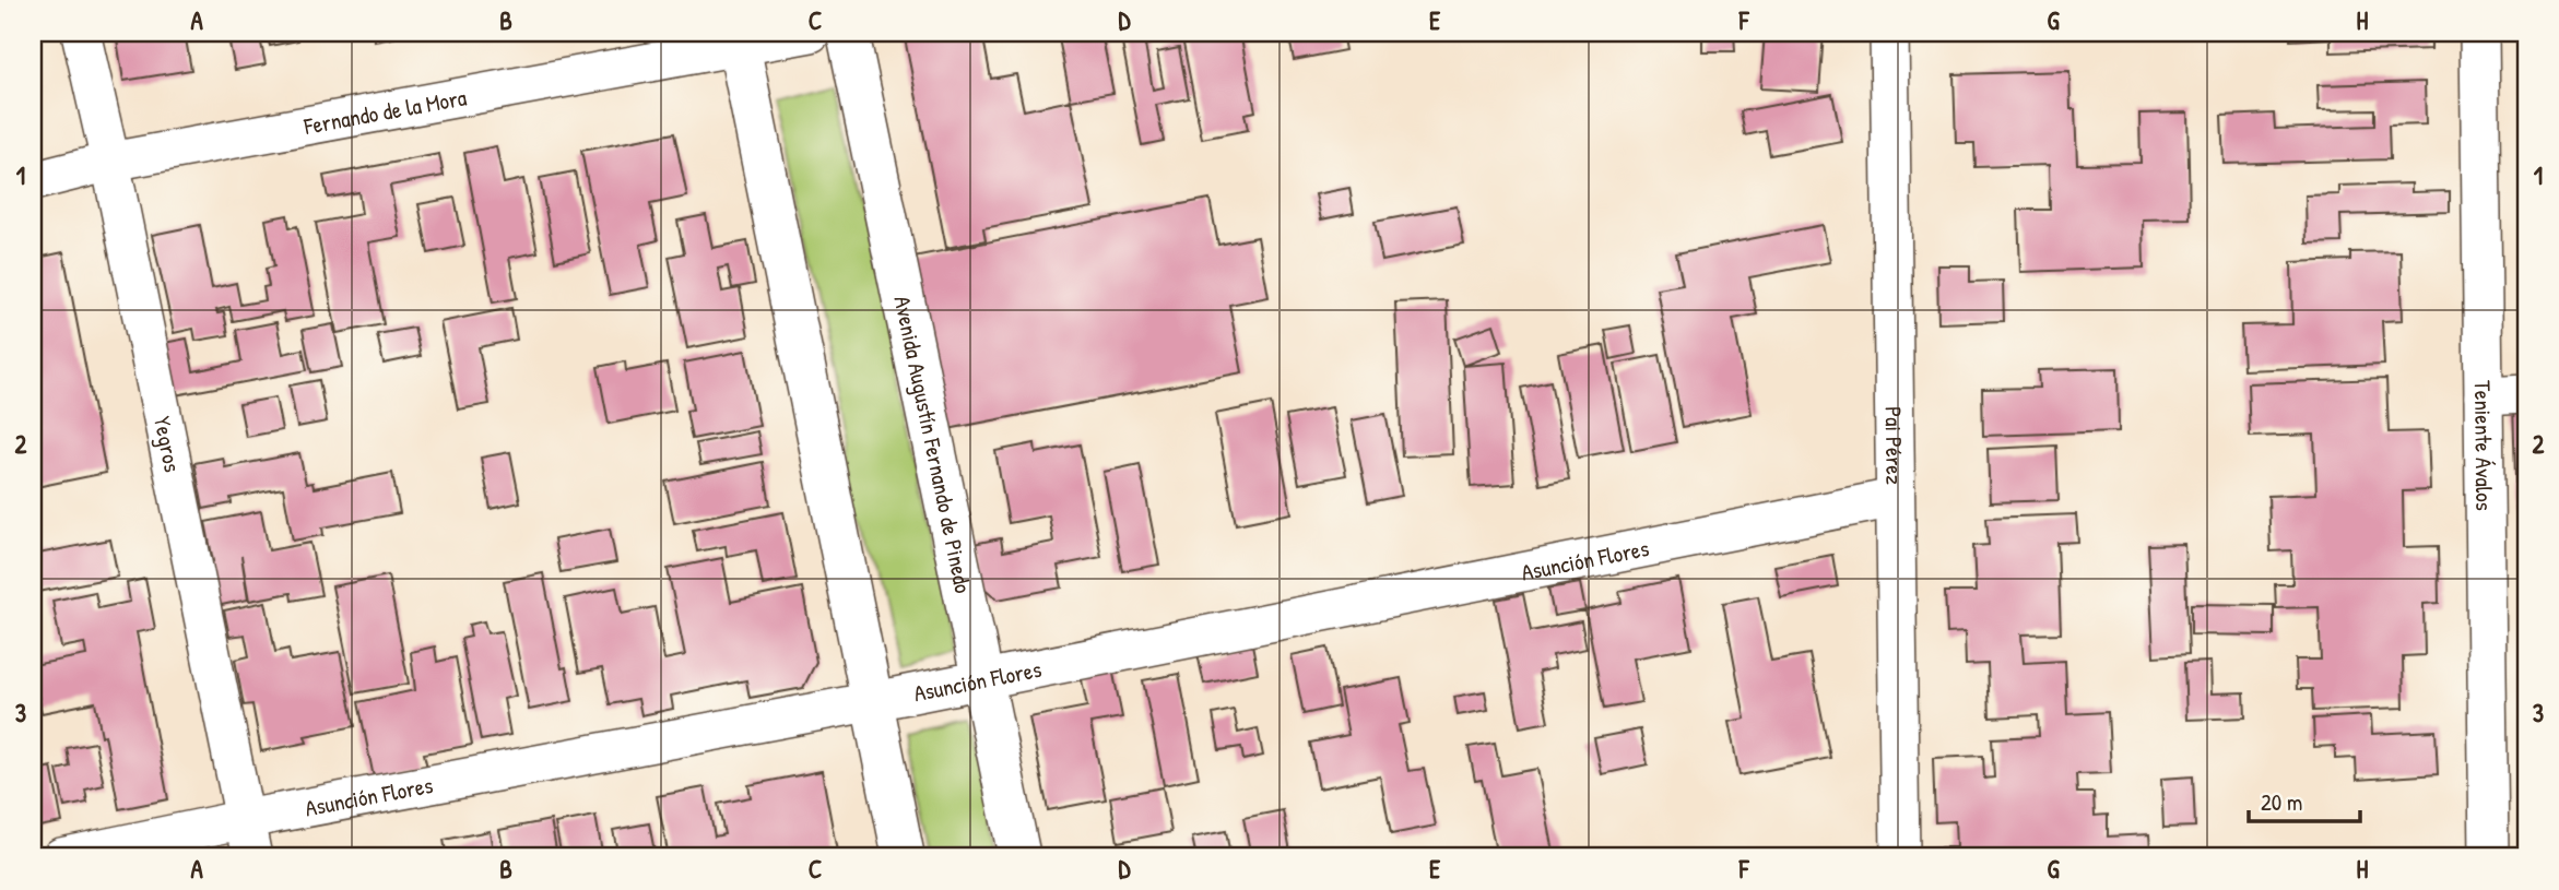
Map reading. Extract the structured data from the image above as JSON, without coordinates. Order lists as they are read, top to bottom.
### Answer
{
  "streets": {
    "highway": ["Avenida Augustín Fernando de Pinedo"],
    "street": [
      "Fernando de la Mora",
      "Yegros",
      "Pai Pérez",
      "Teniente Ávalos",
      "Asunción Flores"
    ]
  },
  "crossings": [
    ["Fernando de la Mora", "Yegros"],
    ["Yegros", "Asunción Flores"],
    ["Avenida Augustín Fernando de Pinedo", "Asunción Flores"],
    ["Pai Pérez", "Asunción Flores"]
  ],
  "scale_bar": "20 m",
  "grid": {
    "columns": [
      "A",
      "B",
      "C",
      "D",
      "E",
      "F",
      "G",
      "H"
    ],
    "rows": ["1", "2", "3"]
  }
}
